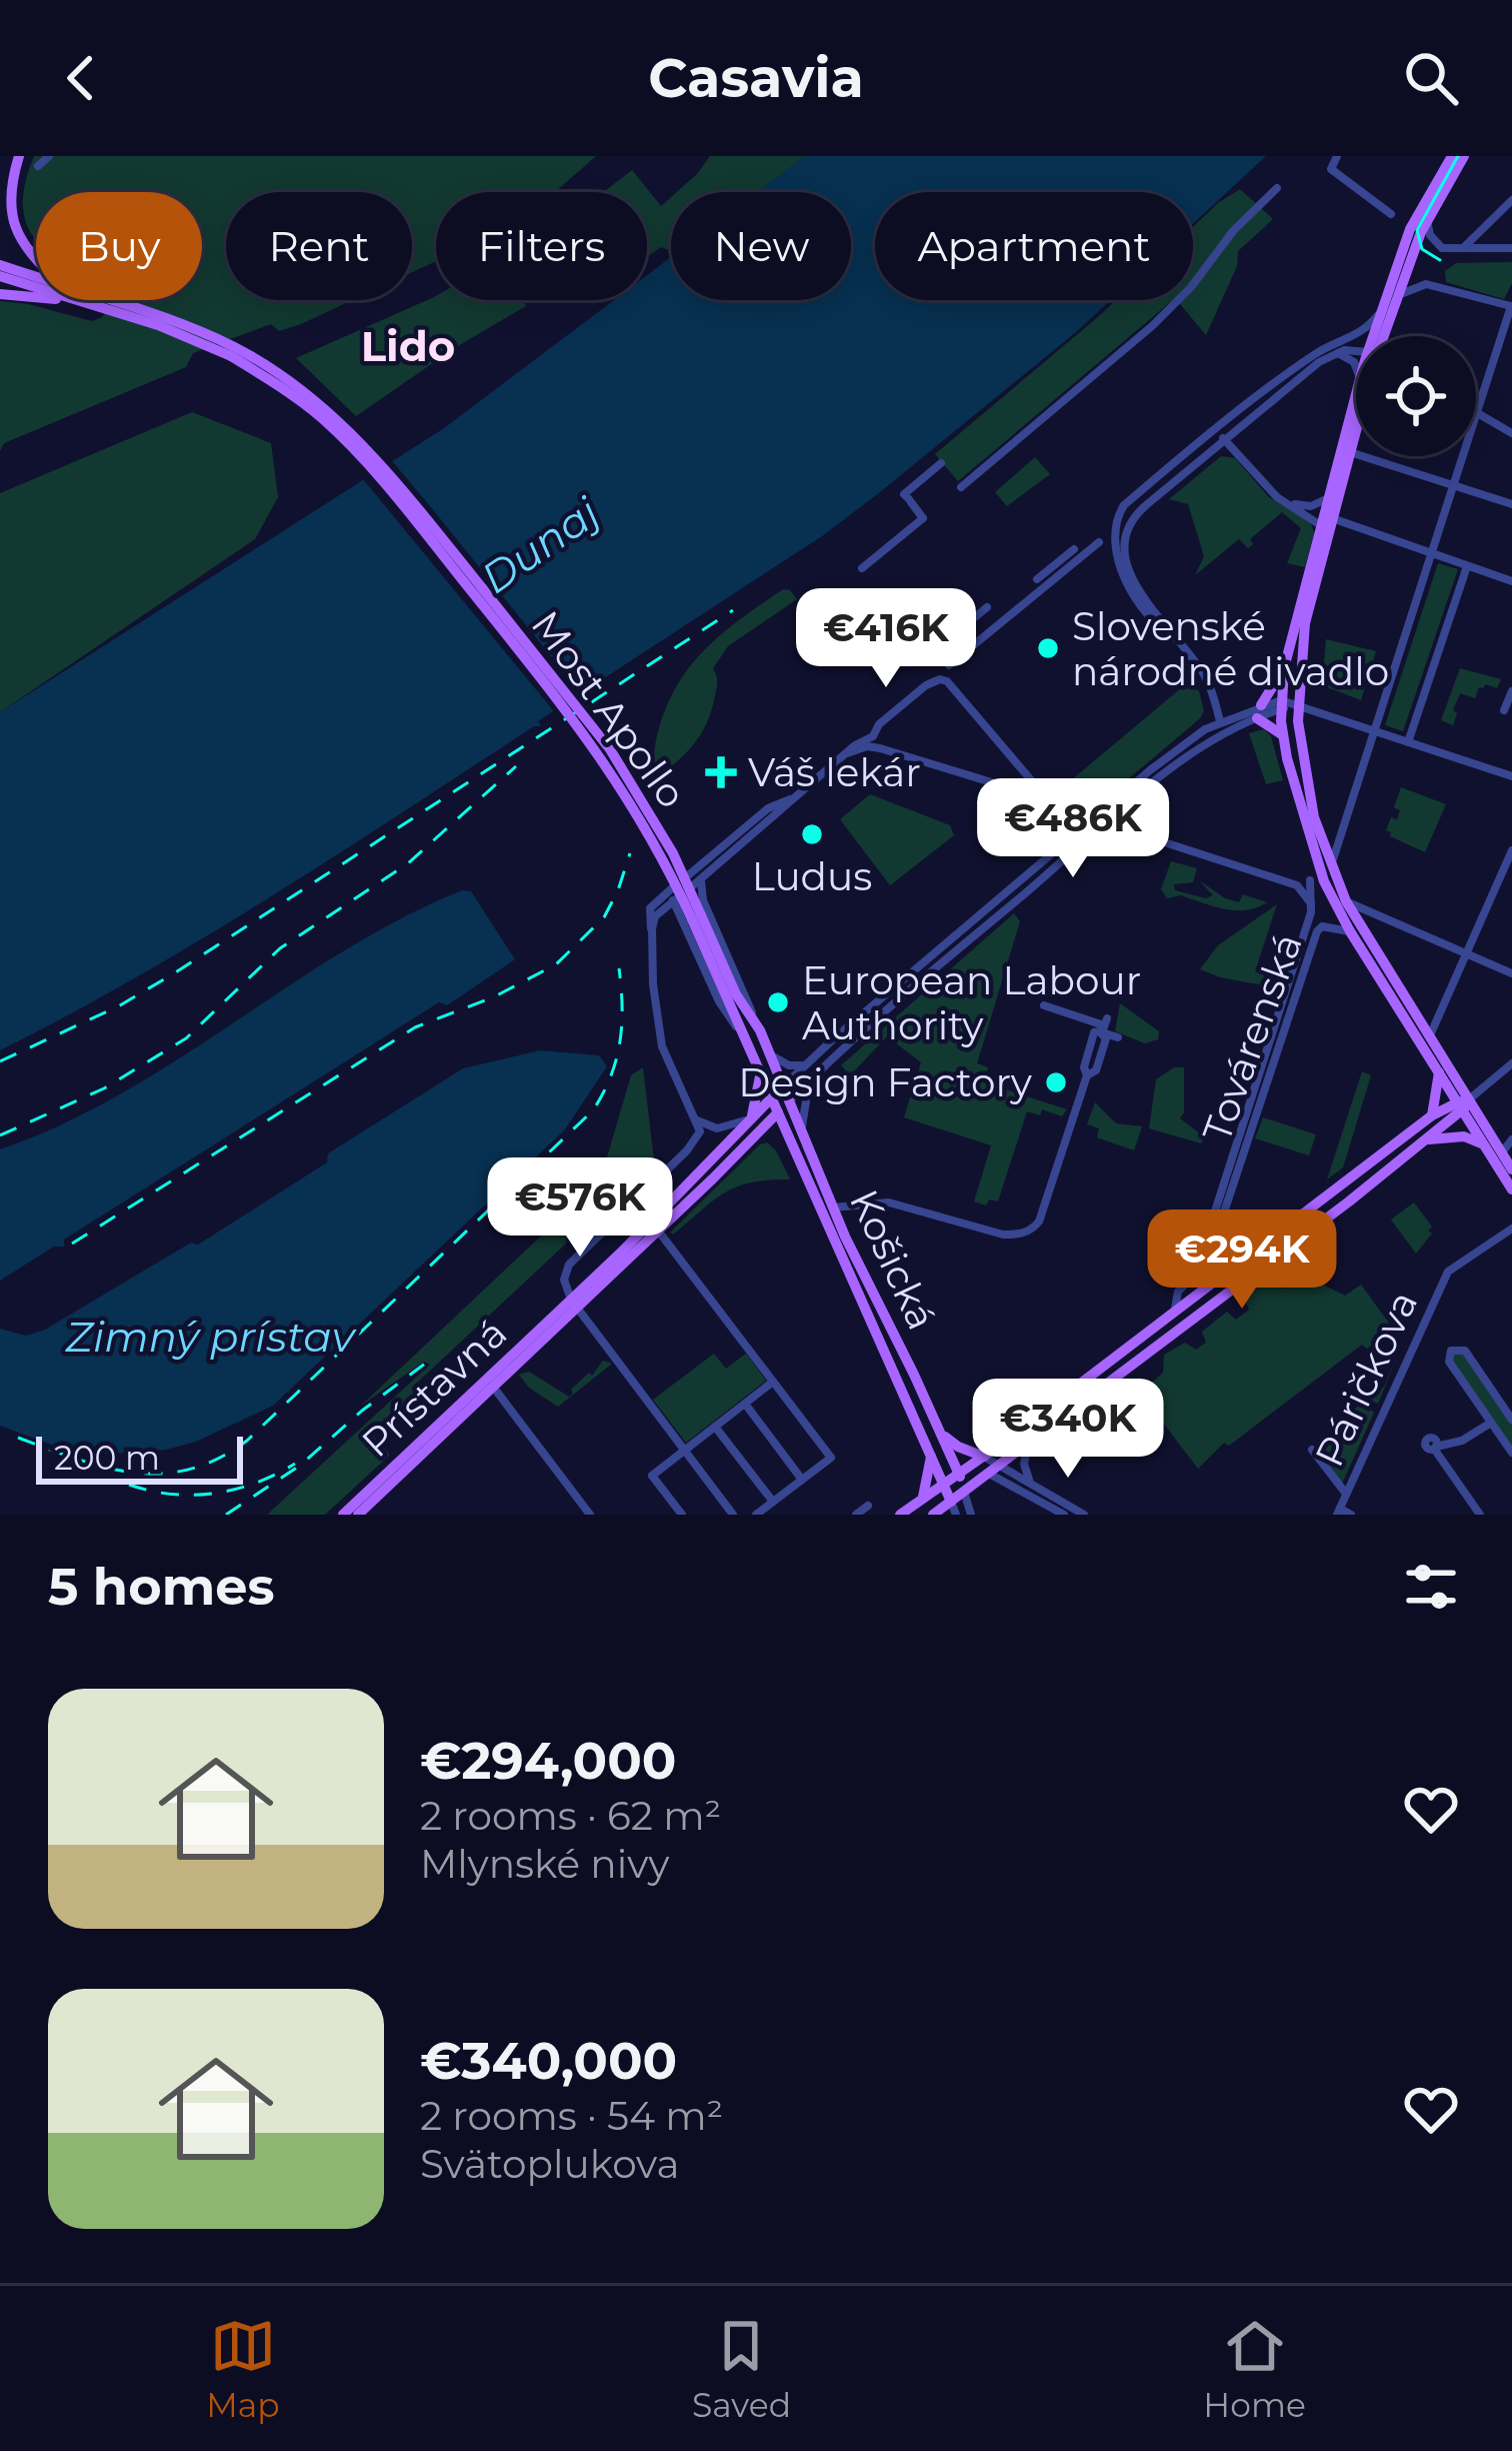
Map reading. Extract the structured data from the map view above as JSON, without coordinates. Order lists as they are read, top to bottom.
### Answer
{
  "streets": {
    "main road": ["Most Apollo", "Košická", "Prístavná"],
    "street": ["Továrenská", "Páričkova"]
  },
  "crossings": [
    ["Most Apollo", "Košická"],
    ["Košická", "Prístavná"]
  ],
  "districts": ["Lido"],
  "water": ["Dunaj", "Zimný prístav"],
  "places": {
    "other": [
      "Slovenské národné divadlo",
      "Ludus",
      "European Labour Authority",
      "Design Factory"
    ],
    "health": ["Váš lekár"]
  },
  "scale_bar": "200 m",
  "page": {
    "header": "Casavia",
    "chip": [
      "Buy",
      "Rent",
      "Filters",
      "New",
      "Apartment"
    ],
    "price": [
      "€416K",
      "€486K",
      "€576K",
      "€294K",
      "€340K"
    ],
    "scale": "200 m",
    "heading": "5 homes",
    "list": [
      {
        "name": "€294,000",
        "note": "2 rooms · 62 m² · Mlynské nivy"
      },
      {
        "name": "€340,000",
        "note": "2 rooms · 54 m² · Svätoplukova"
      }
    ],
    "tabs": ["Map", "Saved", "Home"]
  }
}
